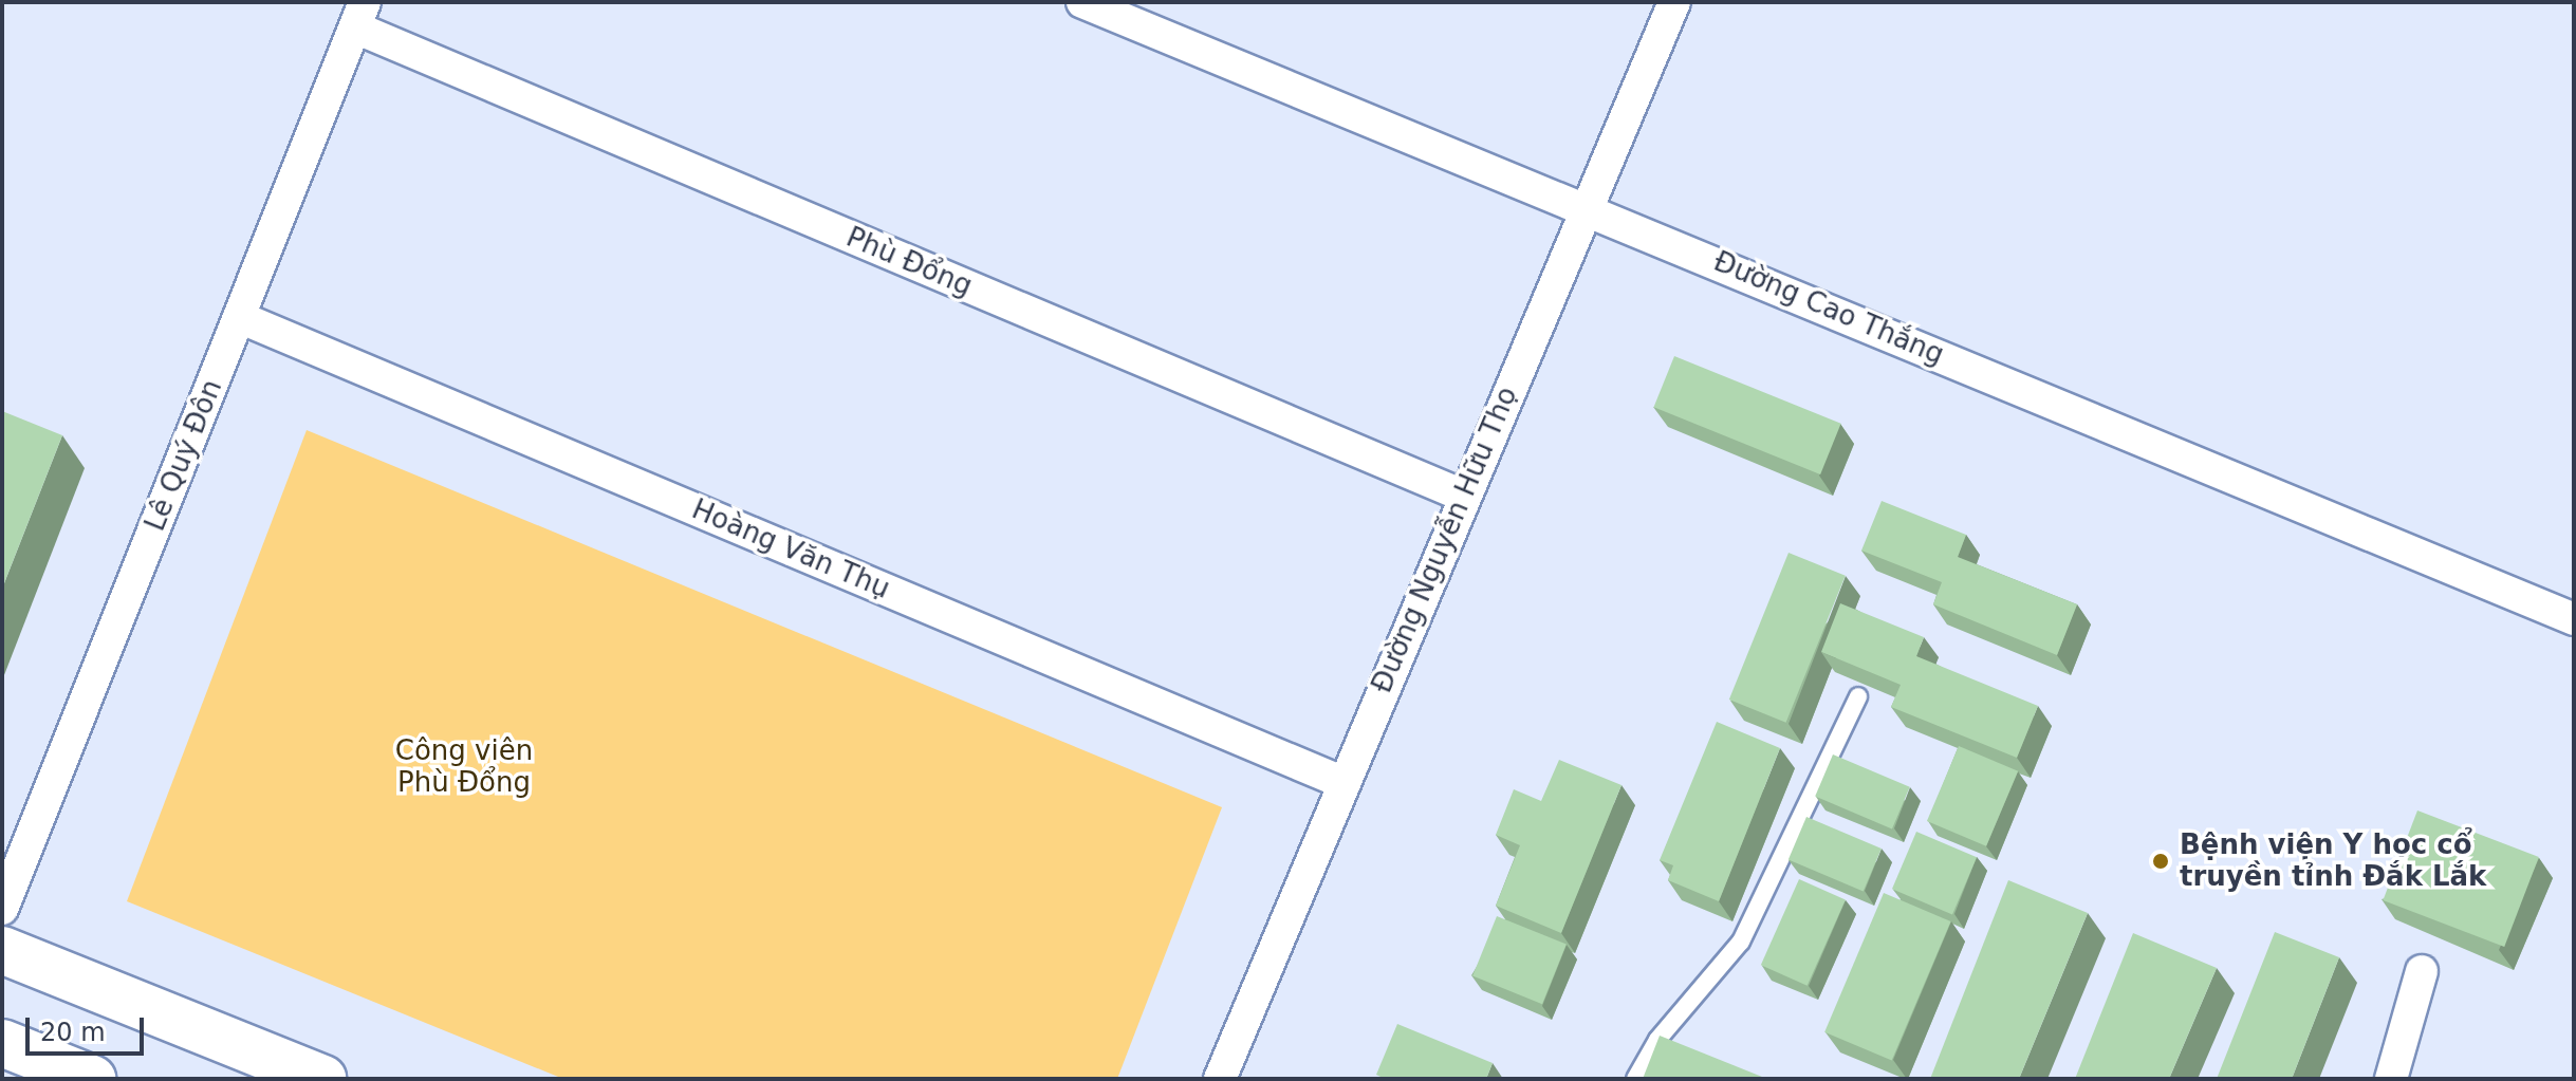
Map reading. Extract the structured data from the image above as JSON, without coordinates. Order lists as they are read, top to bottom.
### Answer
{
  "streets": {
    "street": [
      "Phù Đổng",
      "Đường Cao Thắng",
      "Lê Quý Đôn",
      "Đường Nguyễn Hữu Thọ",
      "Hoàng Văn Thụ"
    ]
  },
  "crossings": [
    ["Phù Đổng", "Lê Quý Đôn"],
    ["Phù Đổng", "Đường Nguyễn Hữu Thọ"],
    ["Đường Cao Thắng", "Đường Nguyễn Hữu Thọ"],
    ["Lê Quý Đôn", "Hoàng Văn Thụ"],
    ["Đường Nguyễn Hữu Thọ", "Hoàng Văn Thụ"]
  ],
  "parks": ["Công viên Phù Đổng"],
  "places": ["Bệnh viện Y học cổ truyền tỉnh Đắk Lắk"],
  "scale_bar": "20 m"
}
